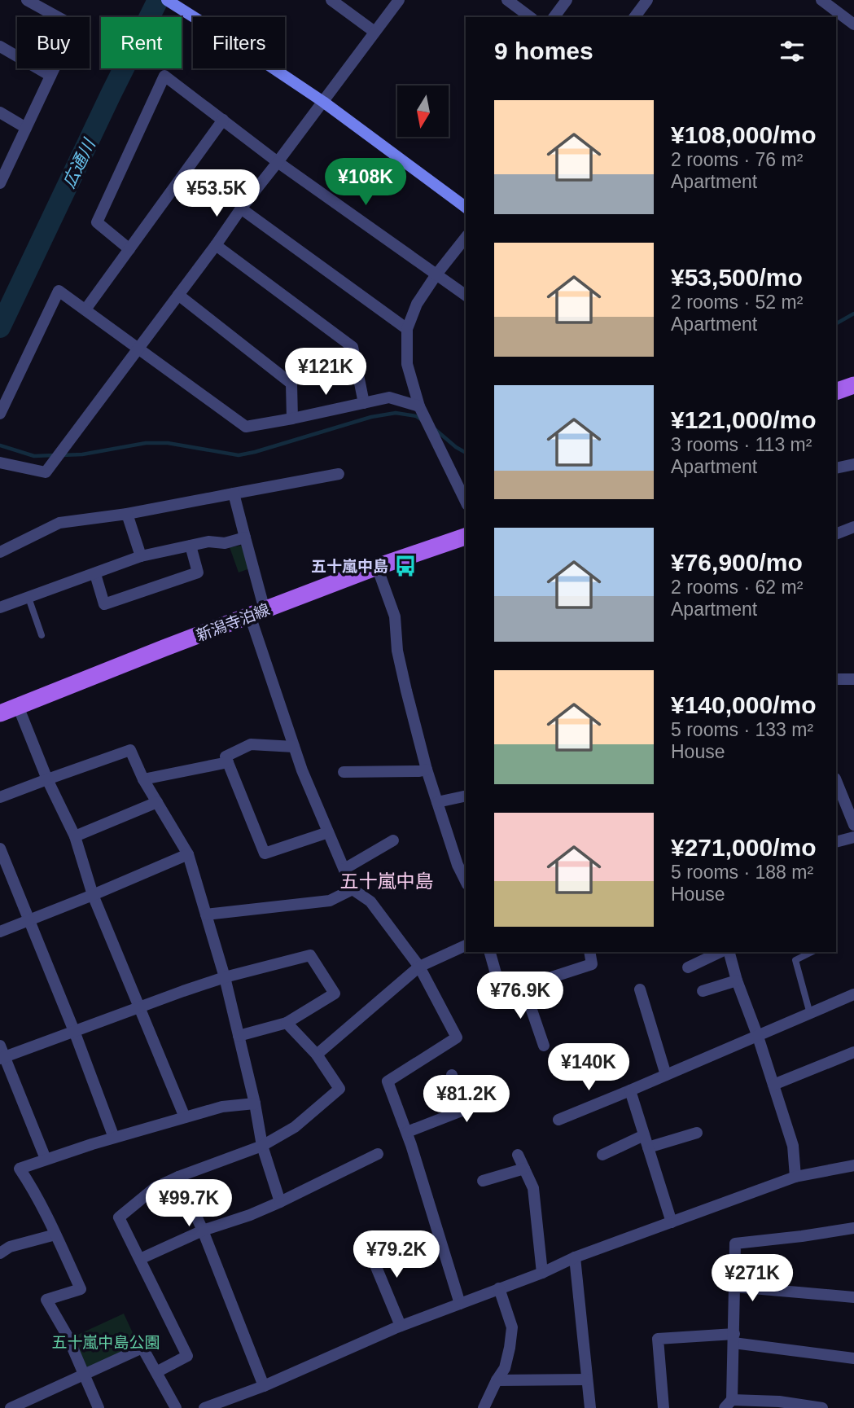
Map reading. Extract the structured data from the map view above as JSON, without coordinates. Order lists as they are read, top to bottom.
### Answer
{
  "streets": {
    "main road": ["新潟寺泊線"]
  },
  "districts": ["五十嵐中島"],
  "water": ["広通川"],
  "parks": ["五十嵐中島公園"],
  "places": {
    "bus stop": ["五十嵐中島"]
  },
  "north": "bottom",
  "page": {
    "chip": ["Buy", "Rent", "Filters"],
    "heading": "9 homes",
    "list": [
      {
        "name": "¥108,000/mo",
        "note": "2 rooms · 76 m² · Apartment"
      },
      {
        "name": "¥53,500/mo",
        "note": "2 rooms · 52 m² · Apartment"
      },
      {
        "name": "¥121,000/mo",
        "note": "3 rooms · 113 m² · Apartment"
      },
      {
        "name": "¥76,900/mo",
        "note": "2 rooms · 62 m² · Apartment"
      },
      {
        "name": "¥140,000/mo",
        "note": "5 rooms · 133 m² · House"
      },
      {
        "name": "¥271,000/mo",
        "note": "5 rooms · 188 m² · House"
      }
    ],
    "price": [
      "¥108K",
      "¥53.5K",
      "¥121K",
      "¥76.9K",
      "¥140K",
      "¥81.2K",
      "¥99.7K",
      "¥79.2K",
      "¥271K"
    ]
  }
}
